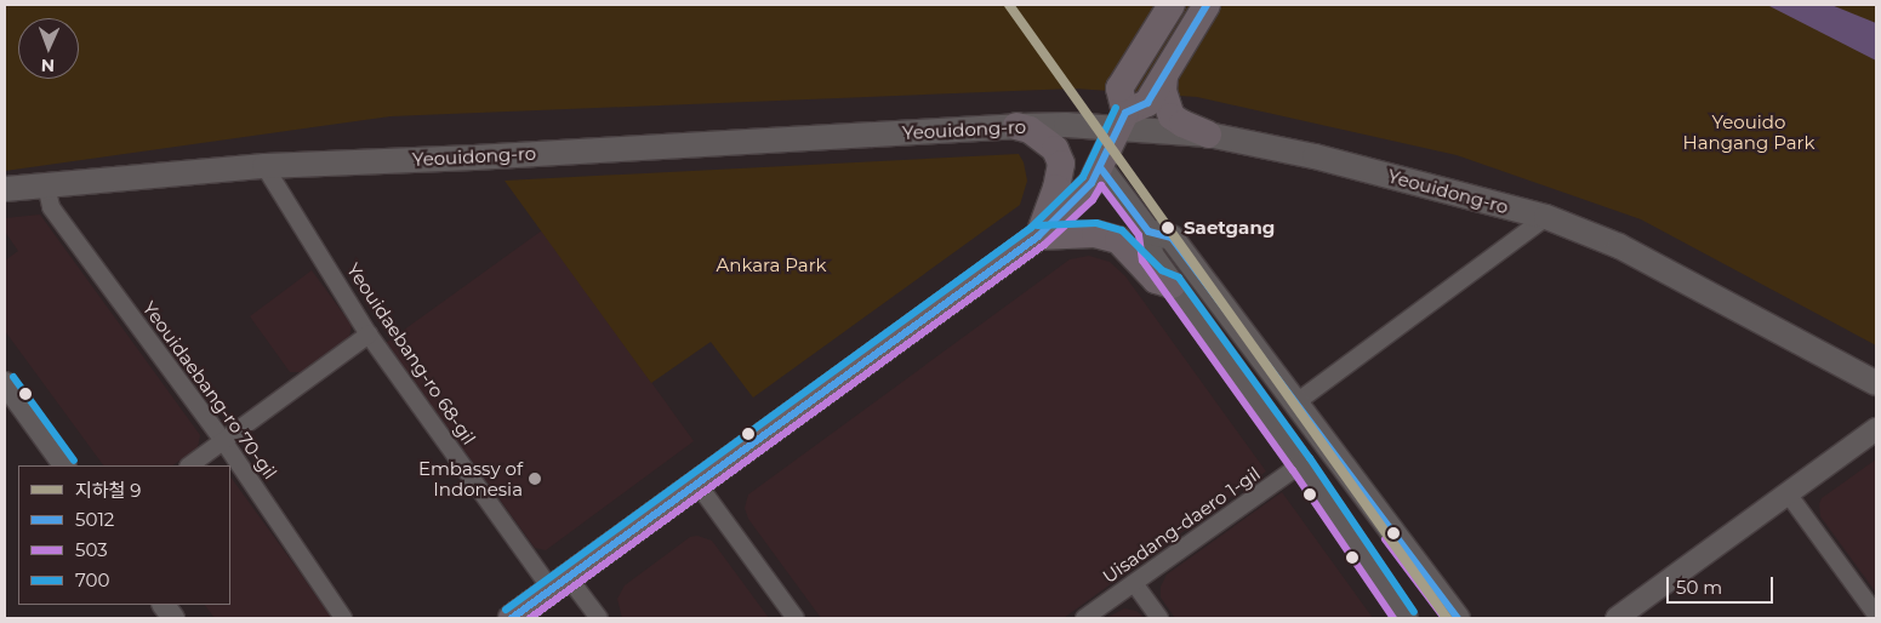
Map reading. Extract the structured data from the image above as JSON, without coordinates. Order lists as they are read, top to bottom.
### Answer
{
  "streets": {
    "main road": ["Yeouidong-ro"],
    "street": ["Yeouidaebang-ro 68-gil", "Yeouidaebang-ro 70-gil", "Uisadang-daero 1-gil"]
  },
  "crossings": [
    ["Yeouidong-ro", "Yeouidaebang-ro 68-gil"],
    ["Yeouidong-ro", "Yeouidaebang-ro 70-gil"]
  ],
  "parks": ["Yeouido Hangang Park", "Ankara Park"],
  "places": ["Saetgang", "Embassy of Indonesia"],
  "lines": [
    "metro line 9",
    "transit line 5012",
    "transit line 700",
    "transit line 503"
  ],
  "legend": [
    "지하철 9",
    "5012",
    "503",
    "700"
  ],
  "scale_bar": "50 m",
  "north": "bottom"
}
